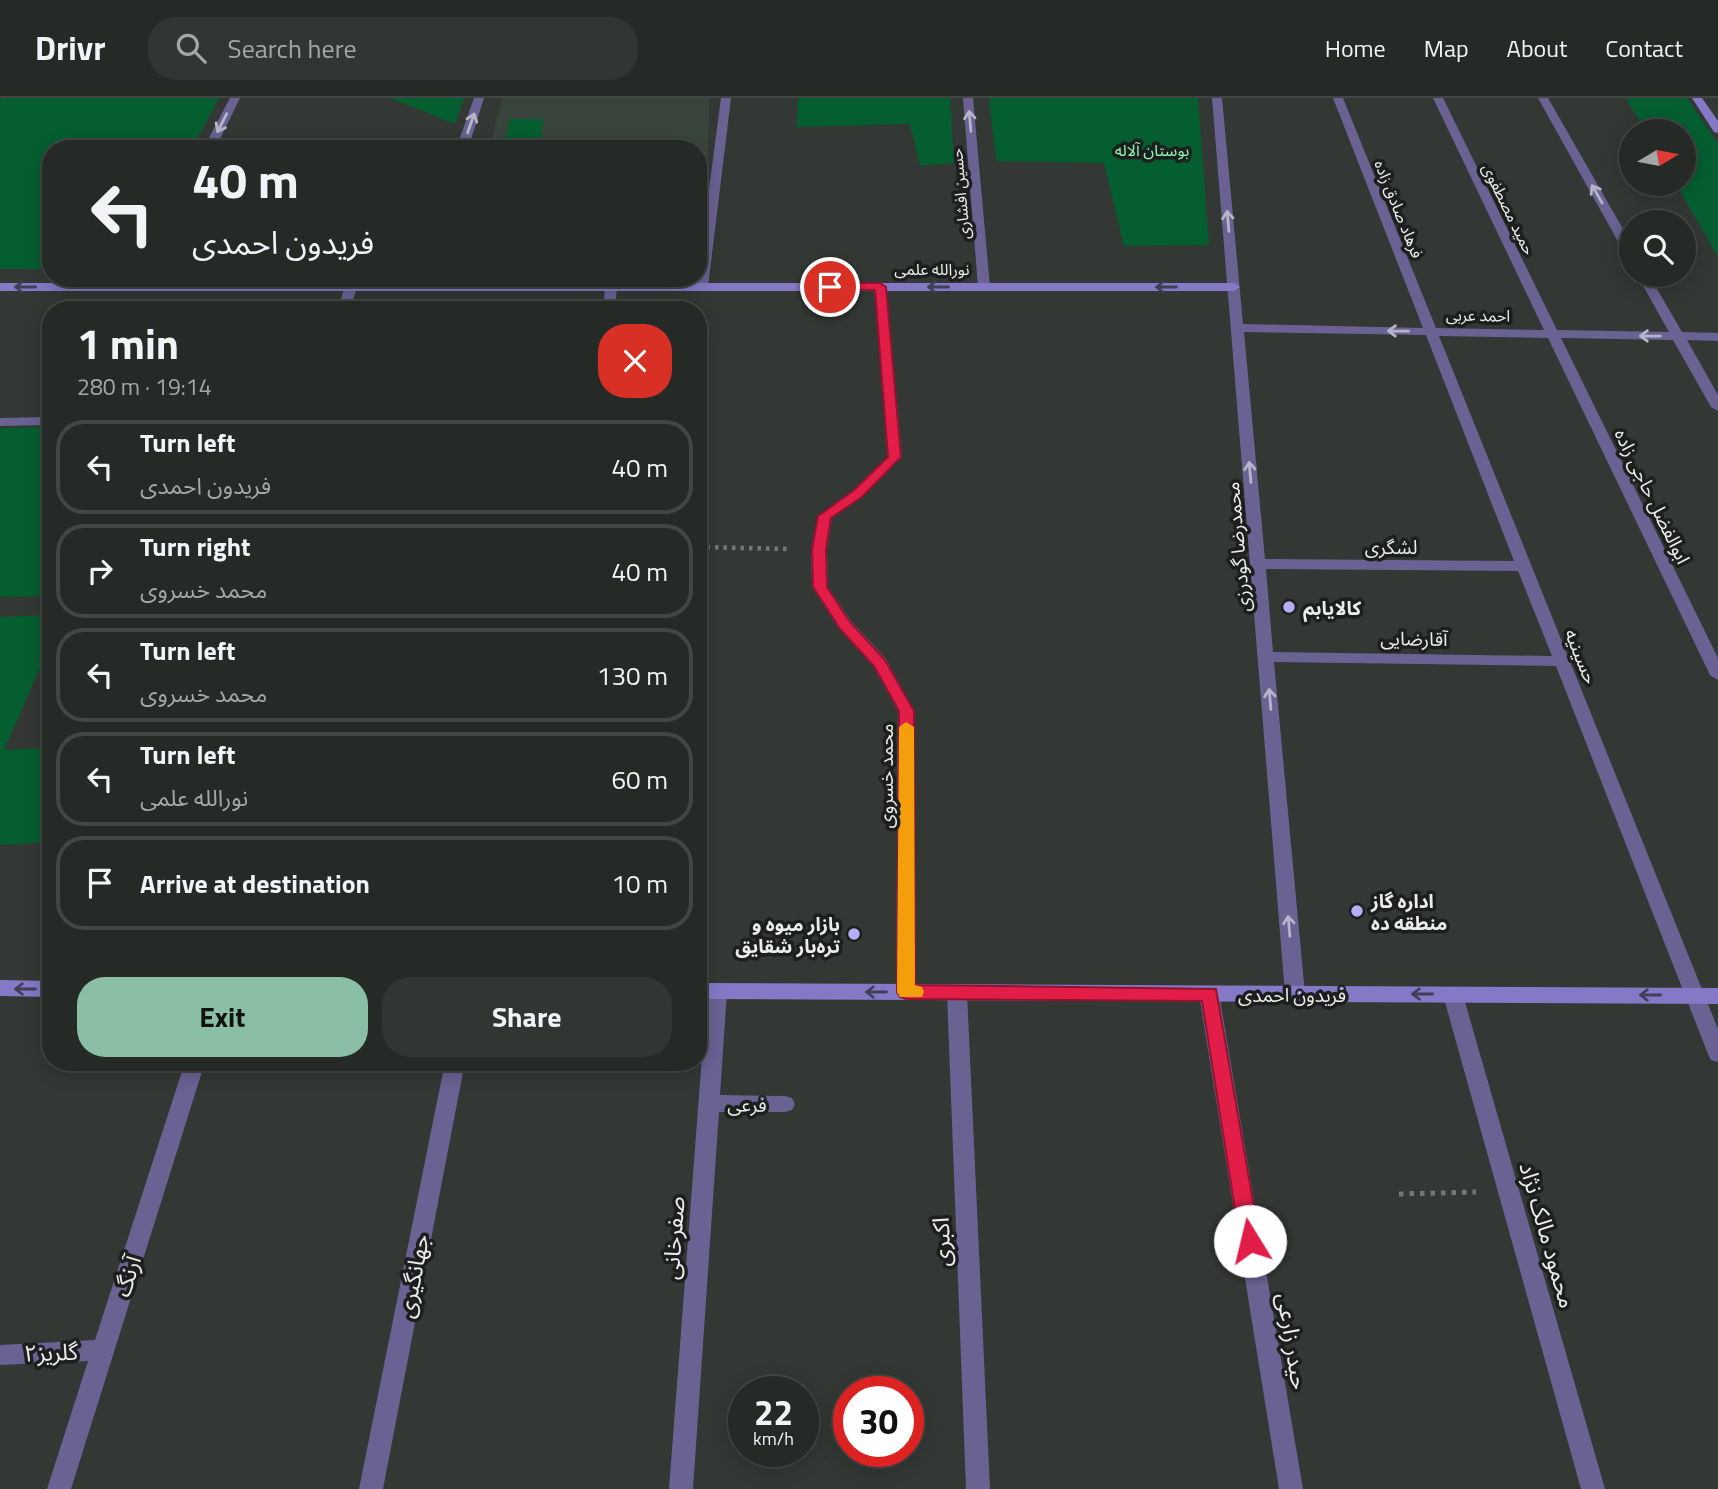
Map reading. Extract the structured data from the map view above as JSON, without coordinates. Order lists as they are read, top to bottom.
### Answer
{
  "streets": {
    "street": [
      "حسین افشاری",
      "فرهاد صادق زاده",
      "حمید مصطفوی",
      "نورالله علمی",
      "احمد عربی",
      "ابوالفضل حاجی زاده",
      "لشگری",
      "محمدرضا گودرزی",
      "آقارضایی",
      "حسینیه",
      "محمد خسروی",
      "فریدون احمدی",
      "فرعی",
      "محمود مالک نژاد",
      "صفرخانی",
      "اکبری",
      "آرنگ",
      "جهانگیری",
      "حیدر زارعی",
      "گلریز۲"
    ]
  },
  "crossings": [
    ["حسین افشاری", "نورالله علمی"],
    ["فرهاد صادق زاده", "احمد عربی"],
    ["فرهاد صادق زاده", "حسینیه"],
    ["حمید مصطفوی", "احمد عربی"],
    ["حمید مصطفوی", "ابوالفضل حاجی زاده"],
    ["نورالله علمی", "محمدرضا گودرزی"],
    ["نورالله علمی", "محمد خسروی"],
    ["احمد عربی", "ابوالفضل حاجی زاده"],
    ["احمد عربی", "محمدرضا گودرزی"],
    ["احمد عربی", "حسینیه"],
    ["لشگری", "محمدرضا گودرزی"],
    ["لشگری", "حسینیه"],
    ["محمدرضا گودرزی", "آقارضایی"],
    ["محمدرضا گودرزی", "فریدون احمدی"],
    ["آقارضایی", "حسینیه"],
    ["حسینیه", "فریدون احمدی"],
    ["محمد خسروی", "فریدون احمدی"],
    ["فریدون احمدی", "محمود مالک نژاد"],
    ["فریدون احمدی", "صفرخانی"],
    ["فریدون احمدی", "اکبری"],
    ["فریدون احمدی", "حیدر زارعی"],
    ["فرعی", "صفرخانی"],
    ["آرنگ", "گلریز۲"]
  ],
  "one_way": [
    "حسین افشاری",
    "نورالله علمی",
    "احمد عربی",
    "محمدرضا گودرزی",
    "فریدون احمدی"
  ],
  "parks": ["بوستان آلاله"],
  "places": ["کالایابم", "اداره گاز منطقه ده", "بازار میوه و تره‌بار شقایق"],
  "north": "right",
  "page": {
    "header": "Drivr",
    "search": "Search here",
    "nav": [
      "Home",
      "Map",
      "About",
      "Contact"
    ],
    "turn": ["40 m", "فریدون احمدی"],
    "heading": ["1 min", "280 m · 19:14"],
    "list": [
      {
        "name": "Turn left",
        "note": "فریدون احمدی",
        "value": "40 m"
      },
      {
        "name": "Turn right",
        "note": "محمد خسروی",
        "value": "40 m"
      },
      {
        "name": "Turn left",
        "note": "محمد خسروی",
        "value": "130 m"
      },
      {
        "name": "Turn left",
        "note": "نورالله علمی",
        "value": "60 m"
      },
      {
        "name": "Arrive at destination",
        "value": "10 m"
      }
    ],
    "buttons": ["Exit", "Share"],
    "speed": "22 km/h",
    "limit": "30"
  }
}
